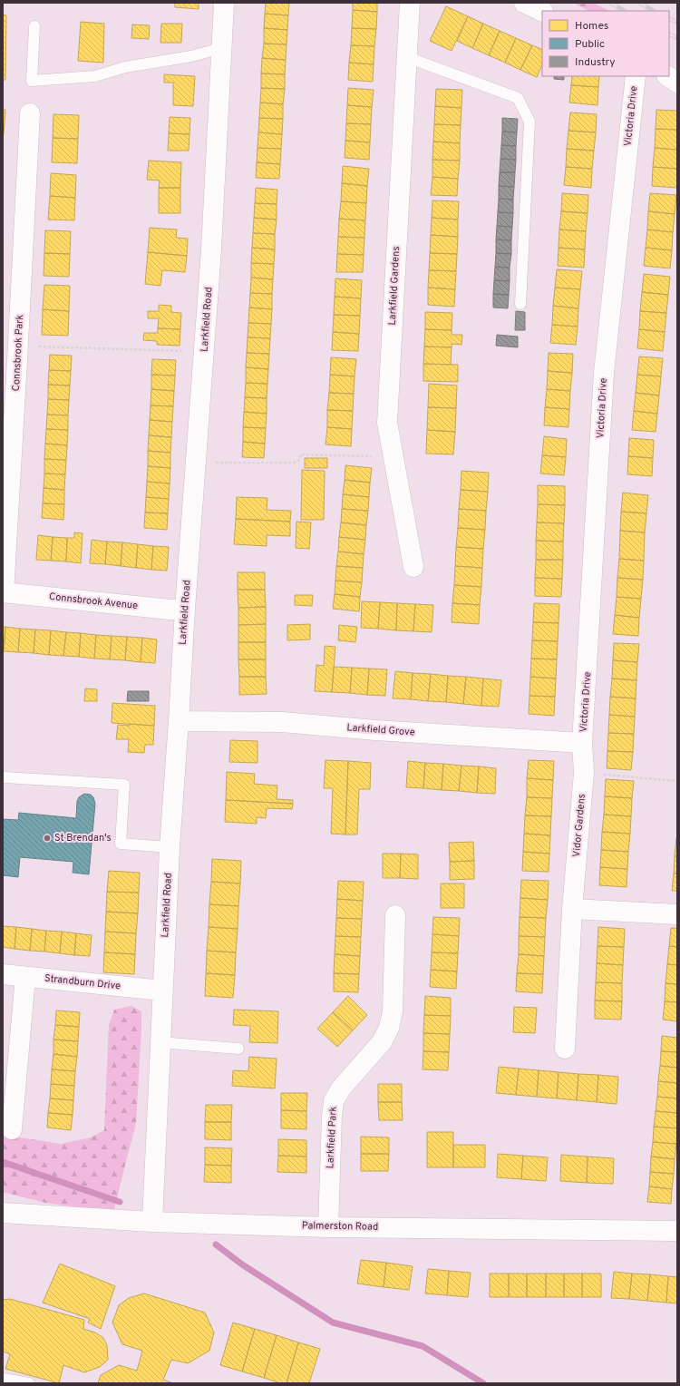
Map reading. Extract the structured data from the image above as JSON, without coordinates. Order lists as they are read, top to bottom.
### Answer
{
  "streets": {
    "street": [
      "Victoria Drive",
      "Larkfield Gardens",
      "Larkfield Road",
      "Connsbrook Park",
      "Connsbrook Avenue",
      "Larkfield Grove",
      "Vidor Gardens",
      "Strandburn Drive",
      "Larkfield Park",
      "Palmerston Road"
    ]
  },
  "crossings": [
    ["Victoria Drive", "Larkfield Grove"],
    ["Victoria Drive", "Vidor Gardens"],
    ["Larkfield Road", "Connsbrook Avenue"],
    ["Larkfield Road", "Larkfield Grove"],
    ["Larkfield Road", "Strandburn Drive"],
    ["Larkfield Road", "Palmerston Road"],
    ["Connsbrook Park", "Connsbrook Avenue"],
    ["Larkfield Grove", "Vidor Gardens"],
    ["Larkfield Park", "Palmerston Road"]
  ],
  "places": ["St Brendan's"],
  "legend": ["Homes", "Public", "Industry"]
}
